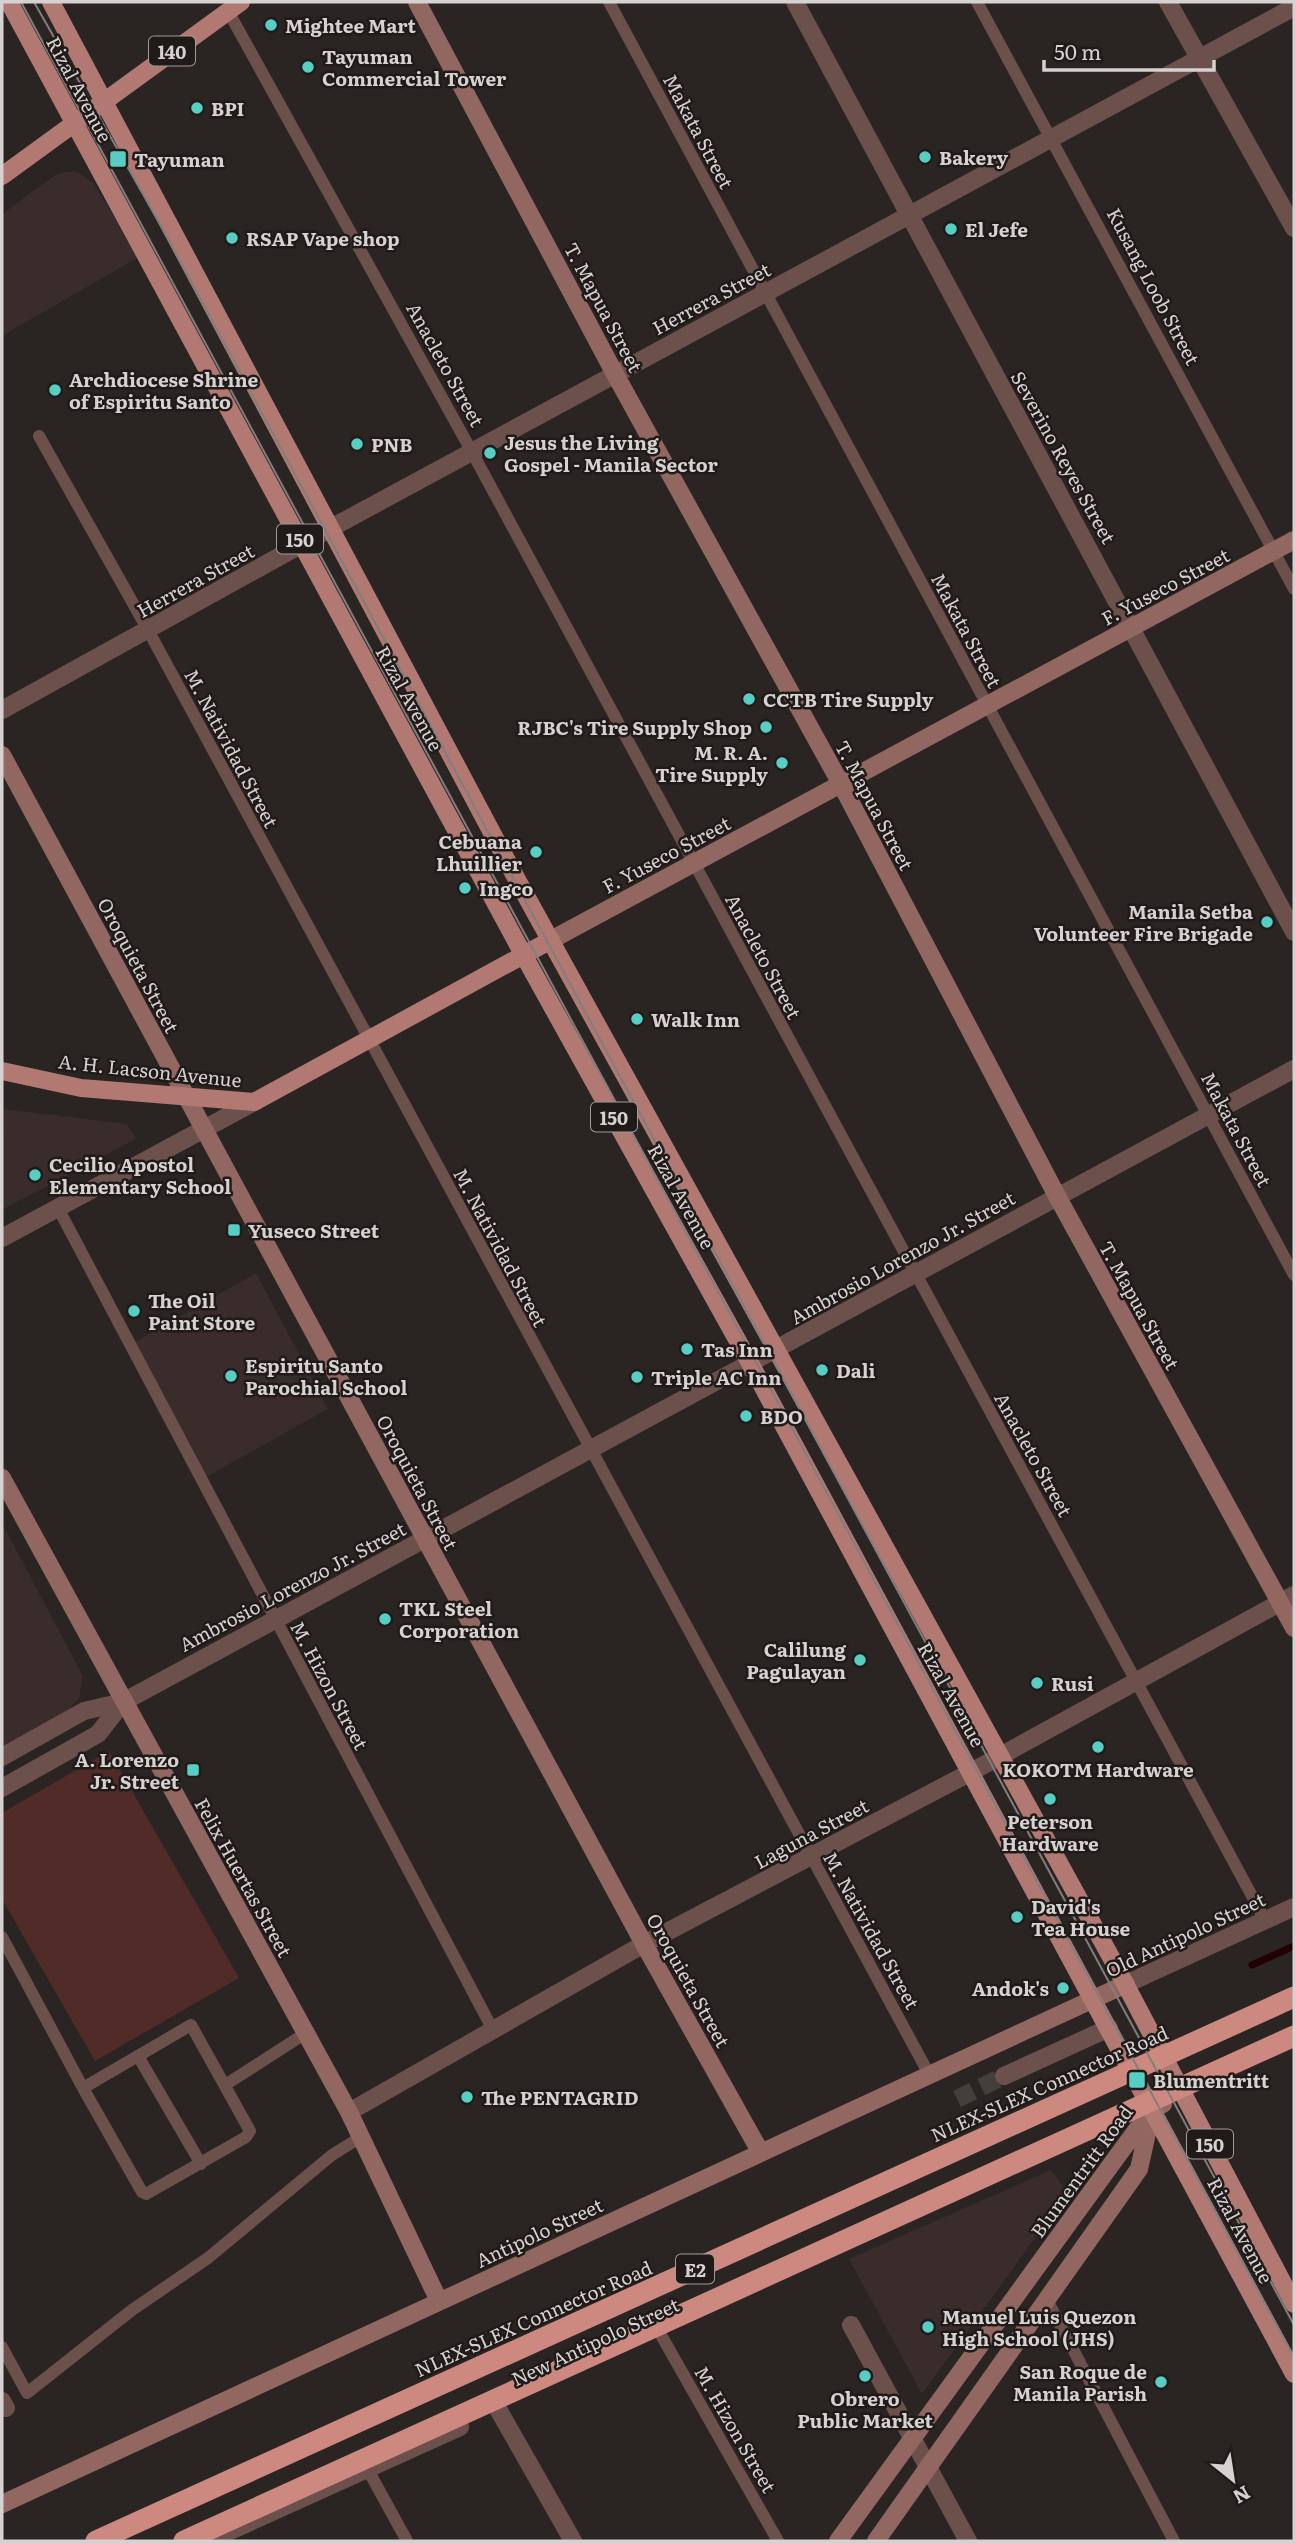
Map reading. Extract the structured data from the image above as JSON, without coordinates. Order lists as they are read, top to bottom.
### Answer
{
  "streets": {
    "highway": ["NLEX-SLEX Connector Road", "E2"],
    "main road": [
      "140",
      "Rizal Avenue",
      "150",
      "F. Yuseco Street",
      "A. H. Lacson Avenue"
    ],
    "street": [
      "Herrera Street",
      "T. Mapua Street",
      "Severino Reyes Street",
      "Oroquieta Street",
      "Ambrosio Lorenzo Jr. Street",
      "Laguna Street",
      "Felix Huertas Street",
      "Old Antipolo Street",
      "Blumentritt Road",
      "Antipolo Street",
      "New Antipolo Street"
    ],
    "lane": [
      "Makata Street",
      "Kusang Loob Street",
      "Anacleto Street",
      "M. Natividad Street",
      "M. Hizon Street"
    ]
  },
  "crossings": [
    ["140", "Rizal Avenue"],
    ["140", "Anacleto Street"],
    ["Rizal Avenue", "Herrera Street"],
    ["Rizal Avenue", "F. Yuseco Street"],
    ["Rizal Avenue", "Ambrosio Lorenzo Jr. Street"],
    ["Rizal Avenue", "Laguna Street"],
    ["Rizal Avenue", "Old Antipolo Street"],
    ["Rizal Avenue", "Blumentritt Road"],
    ["Rizal Avenue", "Antipolo Street"],
    ["Rizal Avenue", "New Antipolo Street"],
    ["Makata Street", "Herrera Street"],
    ["Makata Street", "F. Yuseco Street"],
    ["Makata Street", "Ambrosio Lorenzo Jr. Street"],
    ["Kusang Loob Street", "Herrera Street"],
    ["Kusang Loob Street", "F. Yuseco Street"],
    ["Herrera Street", "T. Mapua Street"],
    ["Herrera Street", "Anacleto Street"],
    ["Herrera Street", "Severino Reyes Street"],
    ["Herrera Street", "M. Natividad Street"],
    ["T. Mapua Street", "F. Yuseco Street"],
    ["T. Mapua Street", "Ambrosio Lorenzo Jr. Street"],
    ["T. Mapua Street", "Laguna Street"],
    ["Anacleto Street", "F. Yuseco Street"],
    ["Anacleto Street", "Ambrosio Lorenzo Jr. Street"],
    ["Anacleto Street", "Laguna Street"],
    ["Anacleto Street", "Old Antipolo Street"],
    ["Severino Reyes Street", "F. Yuseco Street"],
    ["F. Yuseco Street", "M. Natividad Street"],
    ["F. Yuseco Street", "Oroquieta Street"],
    ["F. Yuseco Street", "A. H. Lacson Avenue"],
    ["F. Yuseco Street", "M. Hizon Street"],
    ["M. Natividad Street", "Ambrosio Lorenzo Jr. Street"],
    ["M. Natividad Street", "Laguna Street"],
    ["M. Natividad Street", "Antipolo Street"],
    ["Oroquieta Street", "A. H. Lacson Avenue"],
    ["Oroquieta Street", "Ambrosio Lorenzo Jr. Street"],
    ["Oroquieta Street", "Laguna Street"],
    ["Oroquieta Street", "Antipolo Street"],
    ["Ambrosio Lorenzo Jr. Street", "M. Hizon Street"],
    ["Ambrosio Lorenzo Jr. Street", "Felix Huertas Street"],
    ["M. Hizon Street", "Laguna Street"],
    ["M. Hizon Street", "New Antipolo Street"],
    ["Laguna Street", "Felix Huertas Street"],
    ["Felix Huertas Street", "Antipolo Street"],
    ["Old Antipolo Street", "Antipolo Street"],
    ["Blumentritt Road", "New Antipolo Street"]
  ],
  "places": {
    "other": [
      "Mightee Mart",
      "Tayuman Commercial Tower",
      "BPI",
      "Bakery",
      "El Jefe",
      "RSAP Vape shop",
      "Archdiocese Shrine of Espiritu Santo",
      "PNB",
      "Jesus the Living Gospel - Manila Sector",
      "CCTB Tire Supply",
      "RJBC's Tire Supply Shop",
      "M. R. A. Tire Supply",
      "Cebuana Lhuillier",
      "Ingco",
      "Manila Setba Volunteer Fire Brigade",
      "Walk Inn",
      "Cecilio Apostol Elementary School",
      "The Oil Paint Store",
      "Tas Inn",
      "Dali",
      "Espiritu Santo Parochial School",
      "Triple AC Inn",
      "BDO",
      "TKL Steel Corporation",
      "Calilung Pagulayan",
      "Rusi",
      "KOKOTM Hardware",
      "Peterson Hardware",
      "David's Tea House",
      "Andok's",
      "The PENTAGRID",
      "Manuel Luis Quezon High School (JHS)",
      "Obrero Public Market",
      "San Roque de Manila Parish"
    ],
    "transit": [
      "Tayuman",
      "Yuseco Street",
      "A. Lorenzo Jr. Street",
      "Blumentritt"
    ]
  },
  "scale_bar": "50 m",
  "north": "bottom right"
}
